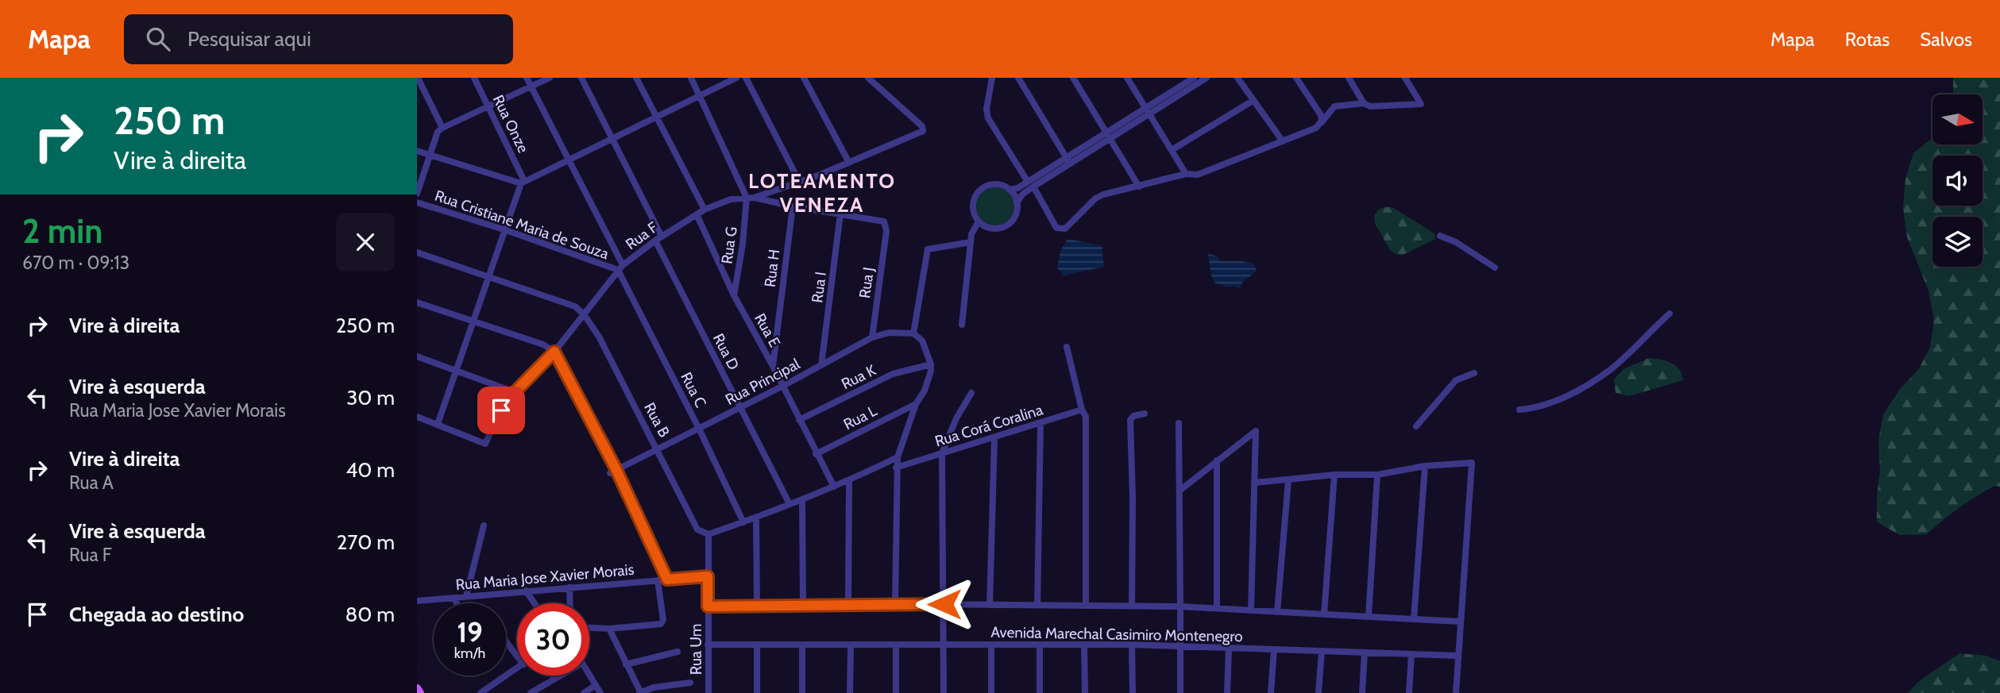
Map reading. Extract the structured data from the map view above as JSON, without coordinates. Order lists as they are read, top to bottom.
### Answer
{
  "streets": {
    "street": [
      "Rua Onze",
      "Rua Cristiane Maria de Souza",
      "Rua F",
      "Rua G",
      "Rua H",
      "Rua J",
      "Rua I",
      "Rua E",
      "Rua D",
      "Rua K",
      "Rua Principal",
      "Rua C",
      "Rua L",
      "Rua B",
      "Rua Corá Coralina",
      "Rua Maria Jose Xavier Morais",
      "Avenida Marechal Casimiro Montenegro",
      "Rua Um"
    ]
  },
  "crossings": [
    ["Rua Cristiane Maria de Souza", "Rua F"],
    ["Rua Cristiane Maria de Souza", "Rua C"],
    ["Rua F", "Rua G"],
    ["Rua F", "Rua H"],
    ["Rua F", "Rua J"],
    ["Rua F", "Rua I"],
    ["Rua F", "Rua E"],
    ["Rua F", "Rua D"],
    ["Rua F", "Rua C"],
    ["Rua F", "Rua B"],
    ["Rua G", "Rua E"],
    ["Rua H", "Rua E"],
    ["Rua J", "Rua Principal"],
    ["Rua I", "Rua Principal"],
    ["Rua E", "Rua K"],
    ["Rua E", "Rua Principal"],
    ["Rua E", "Rua L"],
    ["Rua D", "Rua Principal"],
    ["Rua Principal", "Rua C"],
    ["Rua Principal", "Rua B"],
    ["Rua Maria Jose Xavier Morais", "Rua Um"],
    ["Avenida Marechal Casimiro Montenegro", "Rua Um"]
  ],
  "districts": ["LOTEAMENTO VENEZA"],
  "north": "right",
  "page": {
    "header": "Mapa",
    "search": "Pesquisar aqui",
    "nav": ["Mapa", "Rotas", "Salvos"],
    "turn": ["250 m", "Vire à direita"],
    "heading": ["2 min", "670 m · 09:13"],
    "list": [
      {
        "name": "Vire à direita",
        "value": "250 m"
      },
      {
        "name": "Vire à esquerda",
        "note": "Rua Maria Jose Xavier Morais",
        "value": "30 m"
      },
      {
        "name": "Vire à direita",
        "note": "Rua A",
        "value": "40 m"
      },
      {
        "name": "Vire à esquerda",
        "note": "Rua F",
        "value": "270 m"
      },
      {
        "name": "Chegada ao destino",
        "value": "80 m"
      }
    ],
    "speed": "19 km/h",
    "limit": "30"
  }
}
